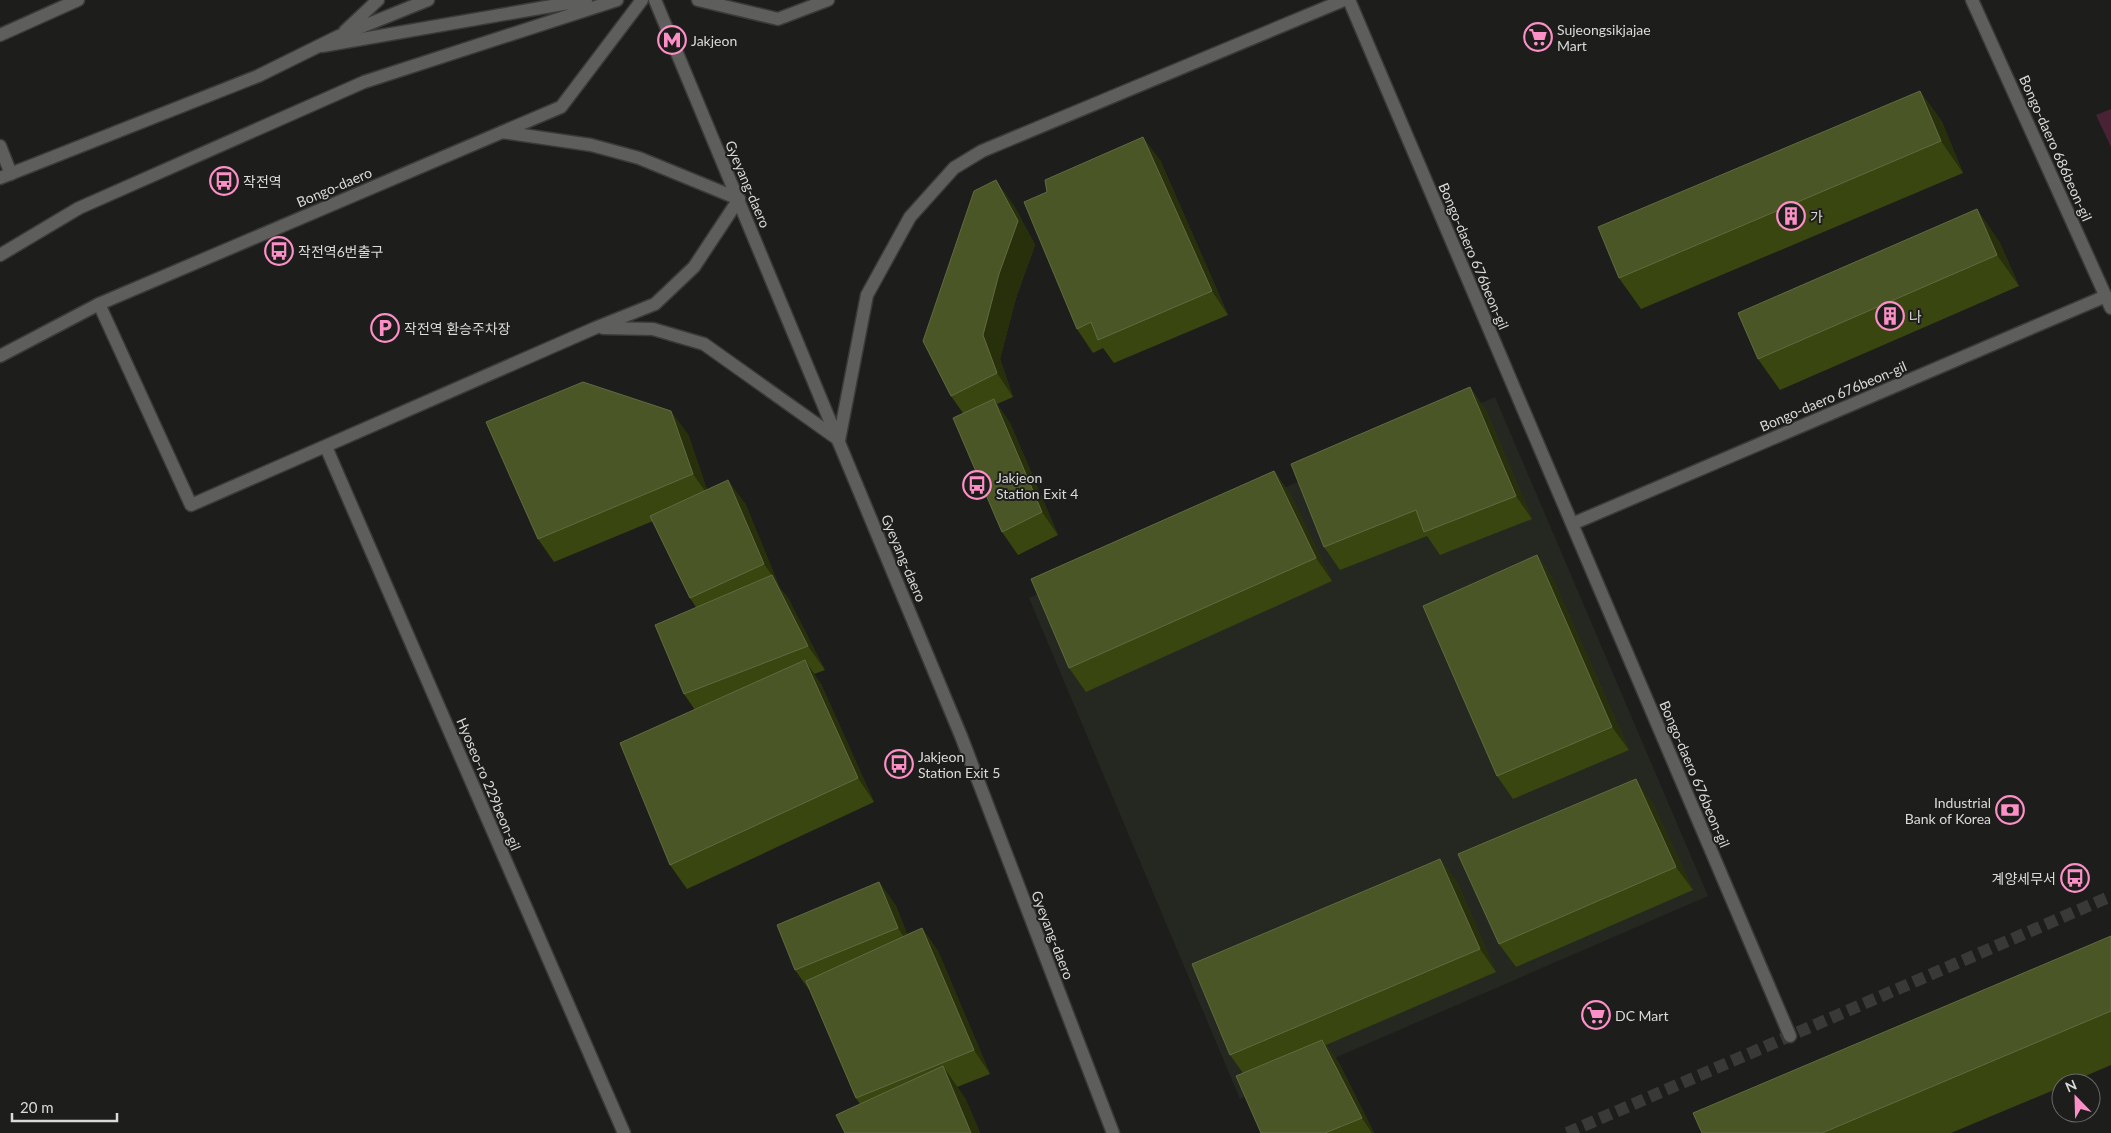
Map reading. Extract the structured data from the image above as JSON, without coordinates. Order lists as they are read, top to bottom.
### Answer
{
  "streets": {
    "street": [
      "Bongo-daero 686beon-gil",
      "Gyeyang-daero",
      "Bongo-daero",
      "Bongo-daero 676beon-gil",
      "Hyoseo-ro 229beon-gil"
    ]
  },
  "crossings": [
    ["Bongo-daero 686beon-gil", "Bongo-daero 676beon-gil"]
  ],
  "places": {
    "supermarket": ["Sujeongsikjajae Mart", "DC Mart"],
    "metro station": ["Jakjeon"],
    "bus stop": [
      "작전역",
      "작전역6번출구",
      "Jakjeon Station Exit 4",
      "Jakjeon Station Exit 5",
      "계양세무서"
    ],
    "building": ["가", "나"],
    "parking": ["작전역 환승주차장"],
    "bank": ["Industrial Bank of Korea"]
  },
  "scale_bar": "20 m",
  "north": "top left"
}
